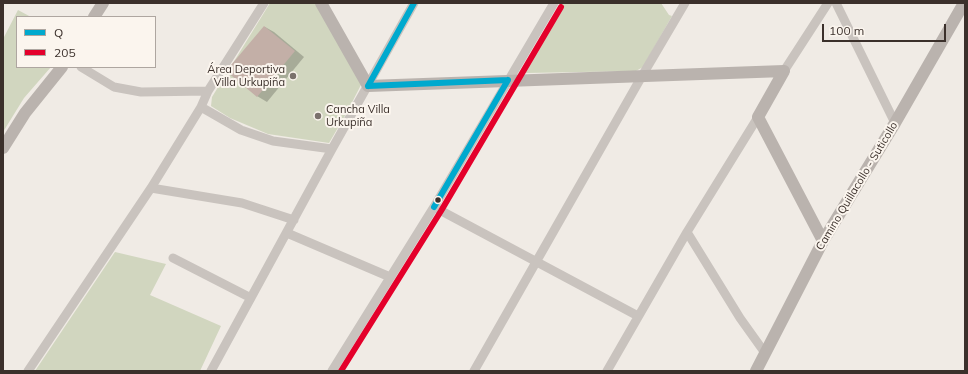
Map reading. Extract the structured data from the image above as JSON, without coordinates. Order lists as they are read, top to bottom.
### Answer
{
  "streets": {
    "street": ["Camino Quillacollo - Suticollo"]
  },
  "places": ["Área Deportiva Villa Urkupiña", "Cancha Villa Urkupiña"],
  "lines": ["transit line Q", "transit line 205"],
  "legend": ["Q", "205"],
  "scale_bar": "100 m"
}
